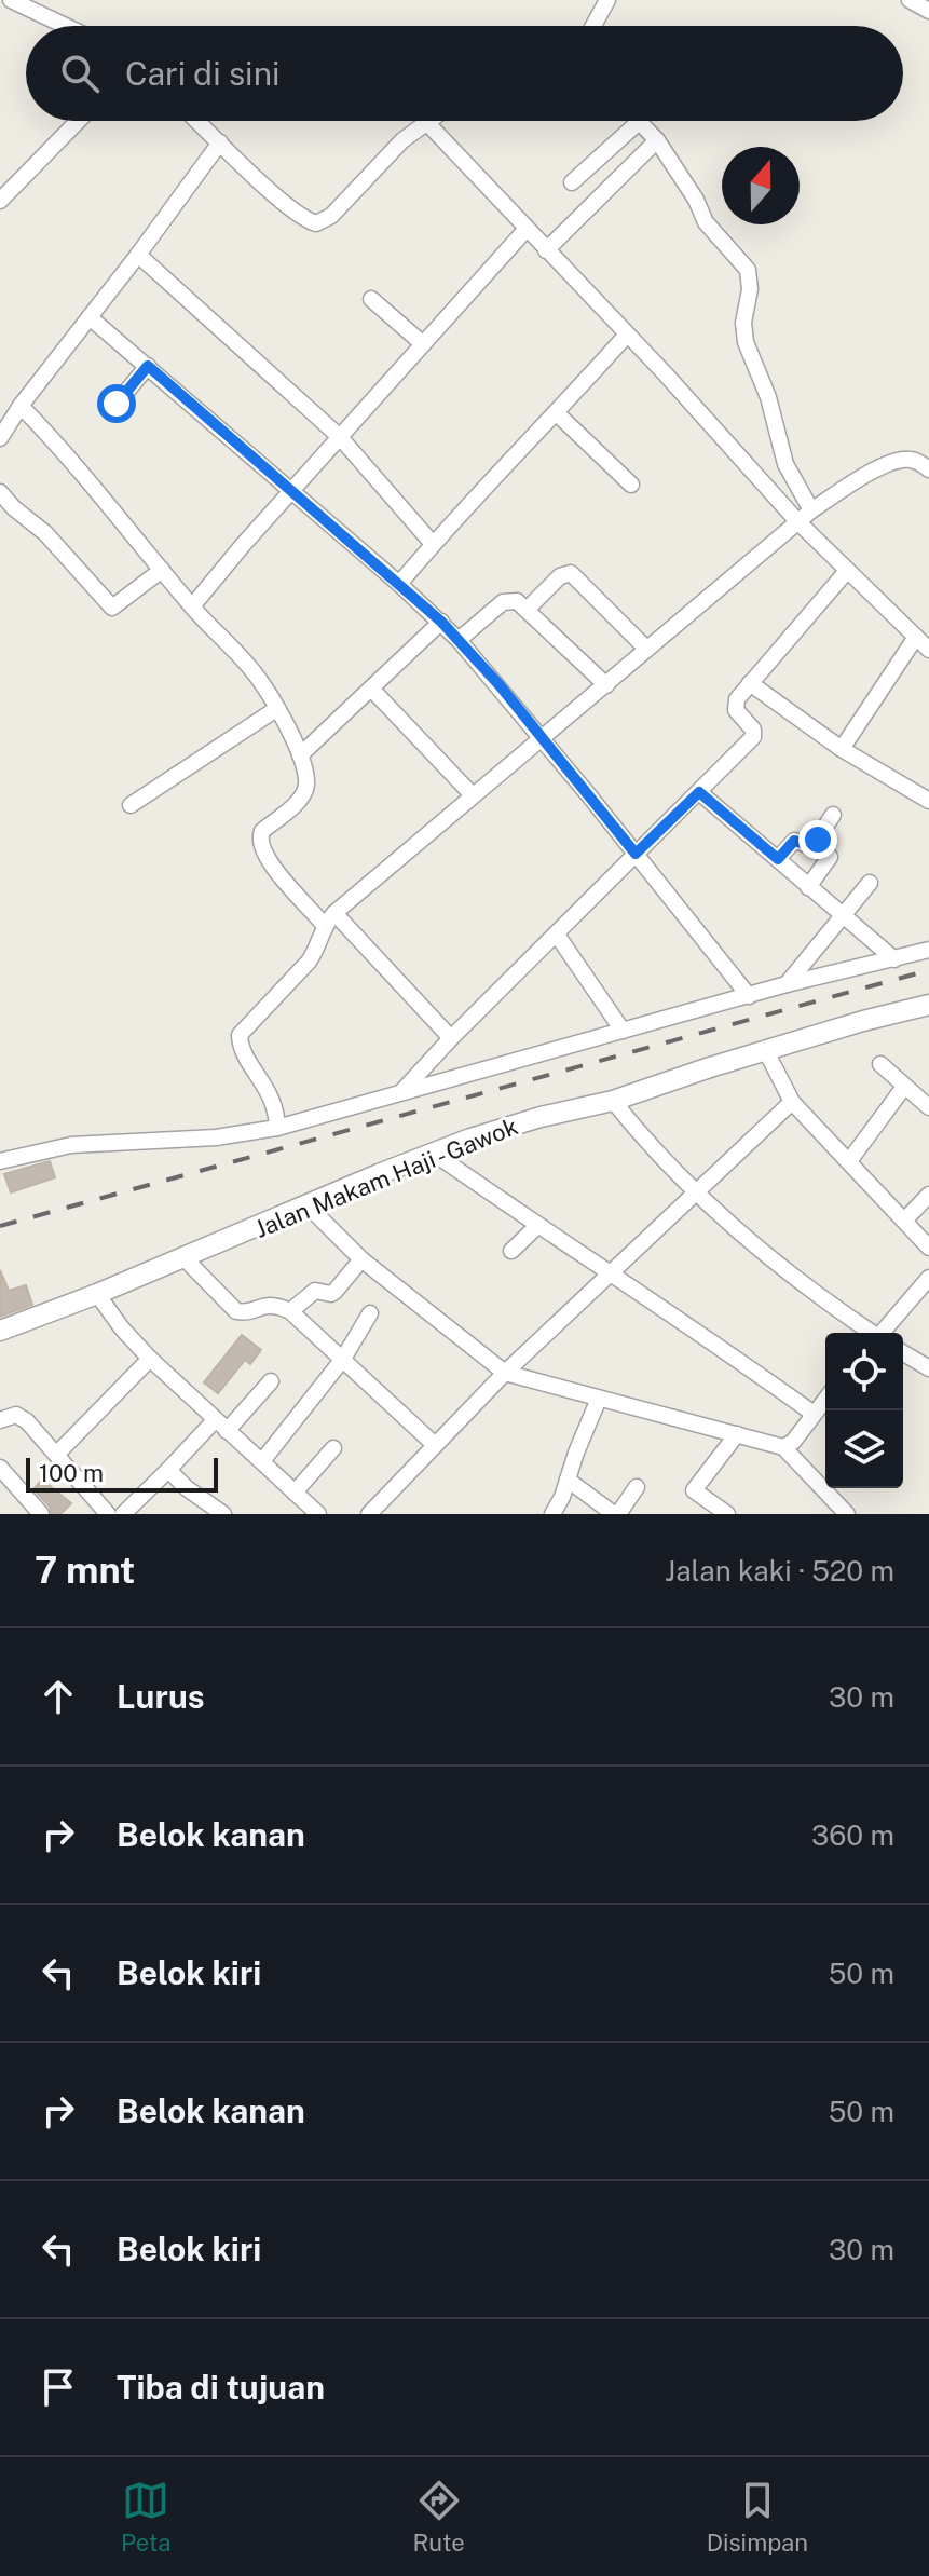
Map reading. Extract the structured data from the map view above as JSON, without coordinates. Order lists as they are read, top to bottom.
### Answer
{
  "streets": {
    "street": ["Jalan Makam Haji - Gawok"]
  },
  "scale_bar": "100 m",
  "north": "top",
  "page": {
    "search": "Cari di sini",
    "scale": "100 m",
    "heading": ["7 mnt", "Jalan kaki · 520 m"],
    "list": [
      ["Lurus", "30 m"],
      ["Belok kanan", "360 m"],
      ["Belok kiri", "50 m"],
      ["Belok kanan", "50 m"],
      ["Belok kiri", "30 m"],
      "Tiba di tujuan"
    ],
    "nav": ["Peta", "Rute", "Disimpan"]
  }
}
